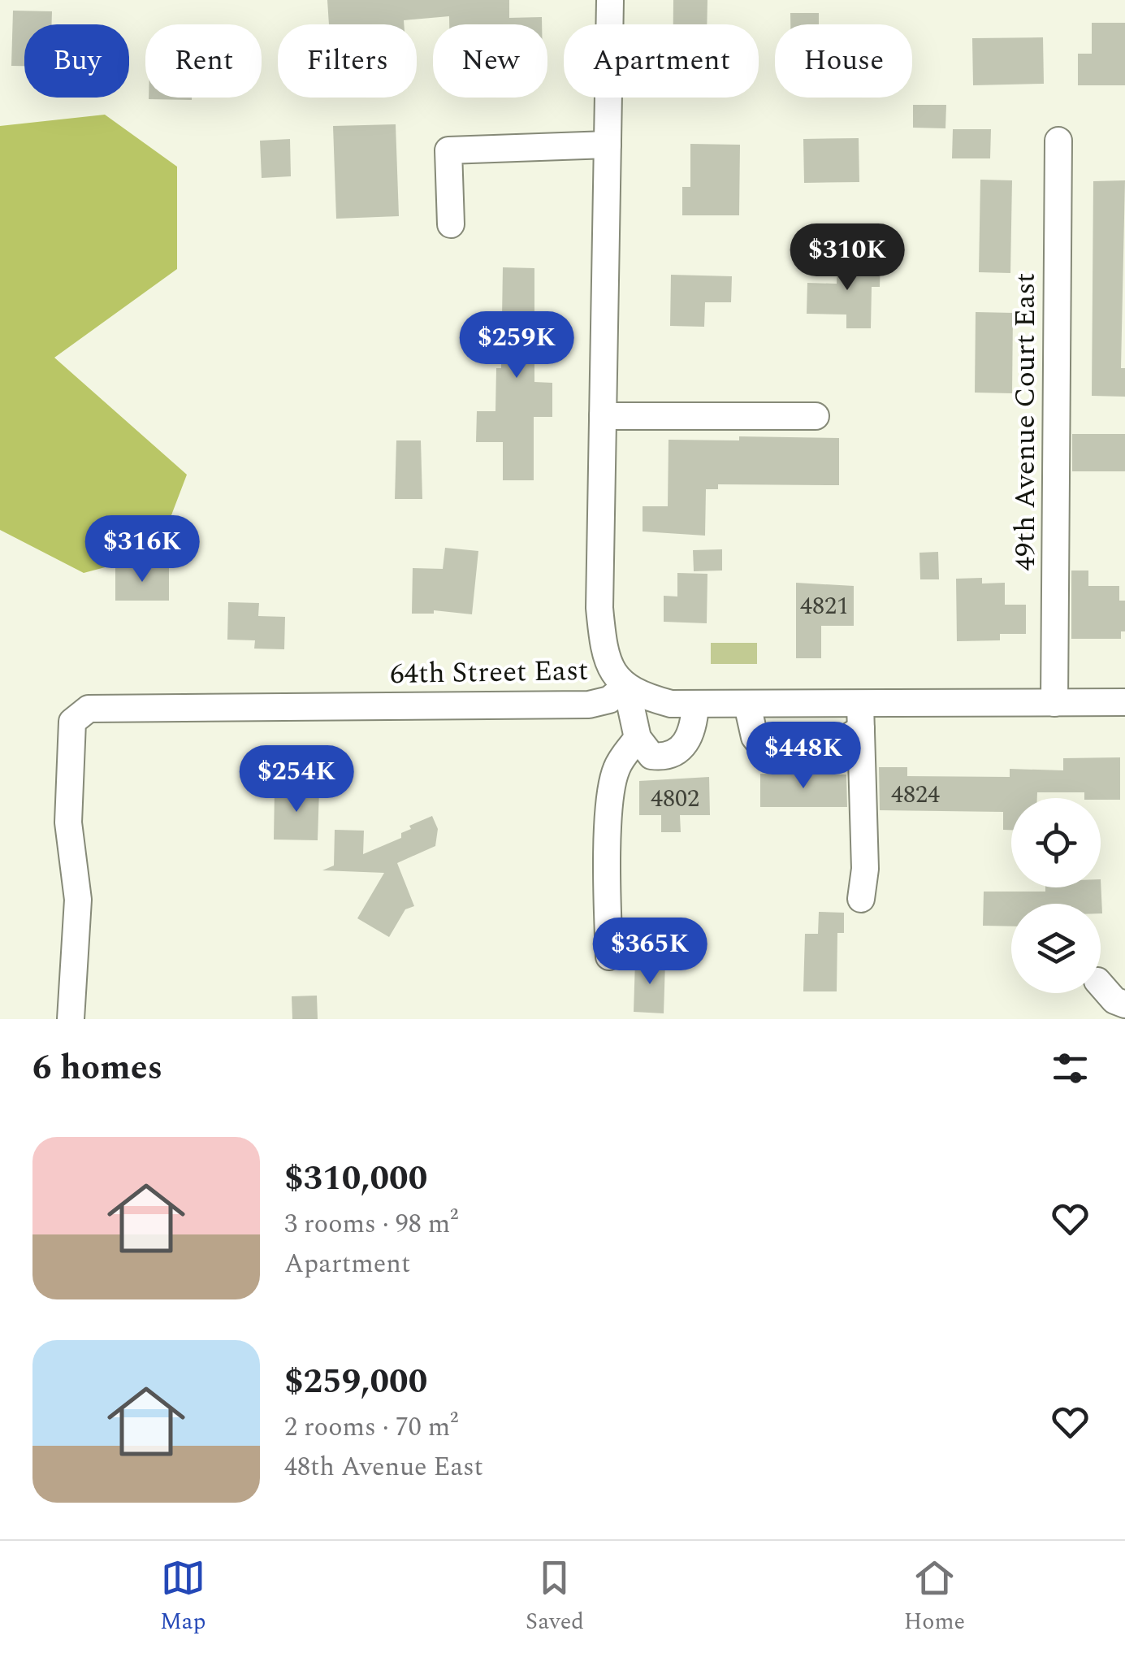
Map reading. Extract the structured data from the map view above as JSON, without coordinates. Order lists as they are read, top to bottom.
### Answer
{
  "streets": {
    "street": ["49th Avenue Court East", "64th Street East"]
  },
  "crossings": [
    ["49th Avenue Court East", "64th Street East"]
  ],
  "house_numbers": ["4821", "4824", "4802"],
  "page": {
    "chip": [
      "Buy",
      "Rent",
      "Filters",
      "New",
      "Apartment",
      "House"
    ],
    "price": [
      "$310K",
      "$259K",
      "$316K",
      "$448K",
      "$254K",
      "$365K"
    ],
    "heading": "6 homes",
    "list": [
      {
        "name": "$310,000",
        "note": "3 rooms · 98 m² · Apartment"
      },
      {
        "name": "$259,000",
        "note": "2 rooms · 70 m² · 48th Avenue East"
      }
    ],
    "tabs": ["Map", "Saved", "Home"]
  }
}
